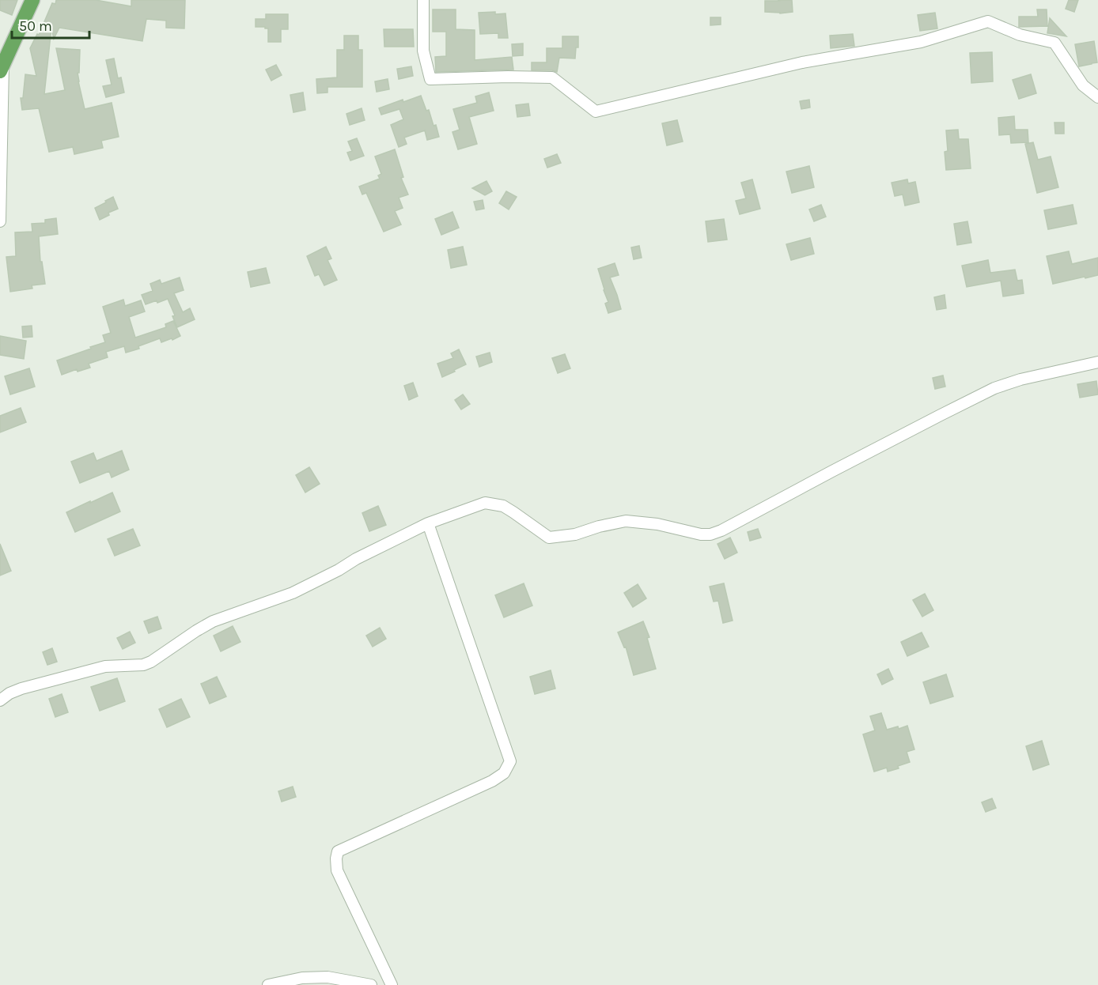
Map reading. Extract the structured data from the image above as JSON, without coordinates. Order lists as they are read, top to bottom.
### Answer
{
  "scale_bar": "50 m"
}
